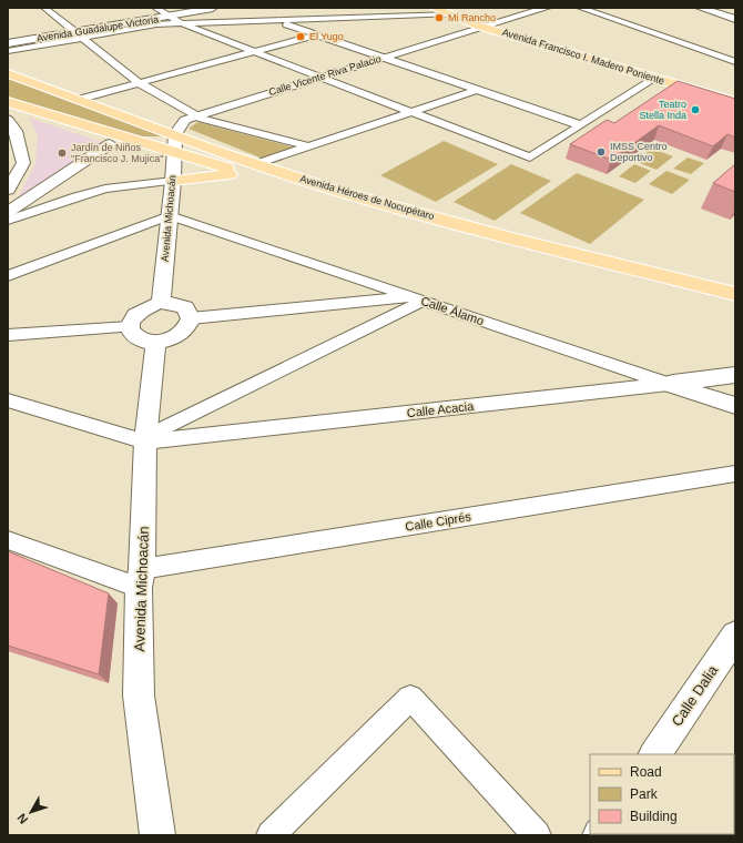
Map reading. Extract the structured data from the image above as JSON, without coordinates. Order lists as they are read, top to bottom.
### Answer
{
  "streets": {
    "main road": ["Avenida Francisco I. Madero Poniente", "Avenida Héroes de Nocupétaro"],
    "street": [
      "Avenida Guadalupe Victoria",
      "Calle Vicente Riva Palacio",
      "Avenida Michoacán",
      "Calle Álamo",
      "Calle Acacia",
      "Calle Ciprés",
      "Calle Dalia"
    ]
  },
  "crossings": [
    ["Avenida Guadalupe Victoria", "Avenida Francisco I. Madero Poniente"],
    ["Avenida Francisco I. Madero Poniente", "Calle Vicente Riva Palacio"],
    ["Avenida Héroes de Nocupétaro", "Avenida Michoacán"],
    ["Avenida Michoacán", "Calle Álamo"],
    ["Avenida Michoacán", "Calle Acacia"],
    ["Avenida Michoacán", "Calle Ciprés"],
    ["Calle Álamo", "Calle Acacia"]
  ],
  "places": [
    "Mi Rancho",
    "El Yugo",
    "Teatro Stella Inda",
    "IMSS Centro Deportivo",
    "Jardín de Niños \"Francisco J. Mujica\""
  ],
  "legend": ["Road", "Park", "Building"],
  "north": "bottom left"
}
